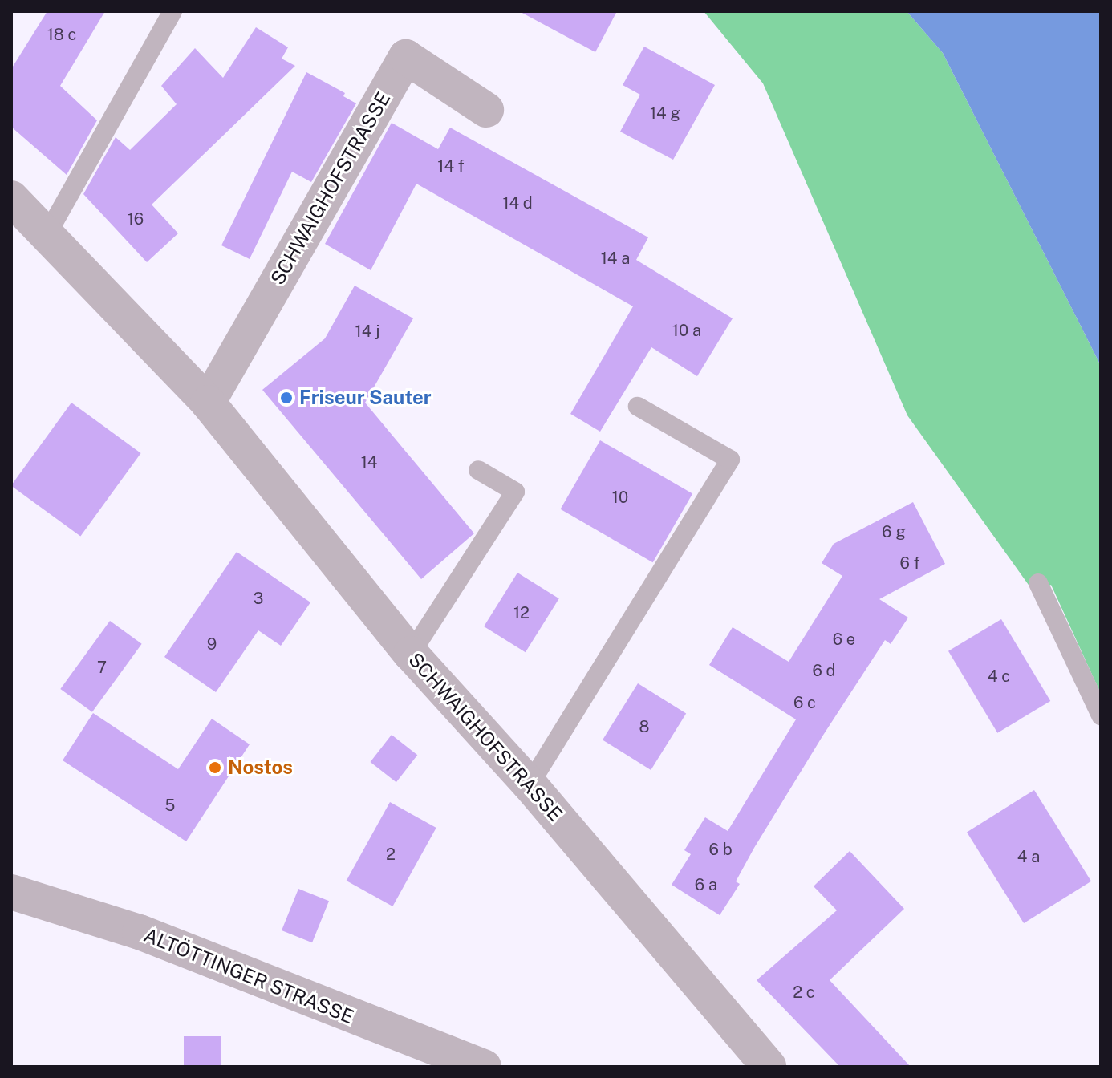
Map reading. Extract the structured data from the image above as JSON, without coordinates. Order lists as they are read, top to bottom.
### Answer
{
  "streets": {
    "street": ["SCHWAIGHOFSTRASSE", "ALTÖTTINGER STRASSE"]
  },
  "places": ["Friseur Sauter", "Nostos"],
  "house_numbers": [
    "18 c",
    "14 g",
    "14 f",
    "14 d",
    "16",
    "14 a",
    "10 a",
    "14 j",
    "14",
    "10",
    "6 g",
    "6 f",
    "3",
    "12",
    "6 e",
    "9",
    "7",
    "6 d",
    "4 c",
    "6 c",
    "8",
    "5",
    "6 b",
    "2",
    "4 a",
    "6 a",
    "2 c"
  ]
}
